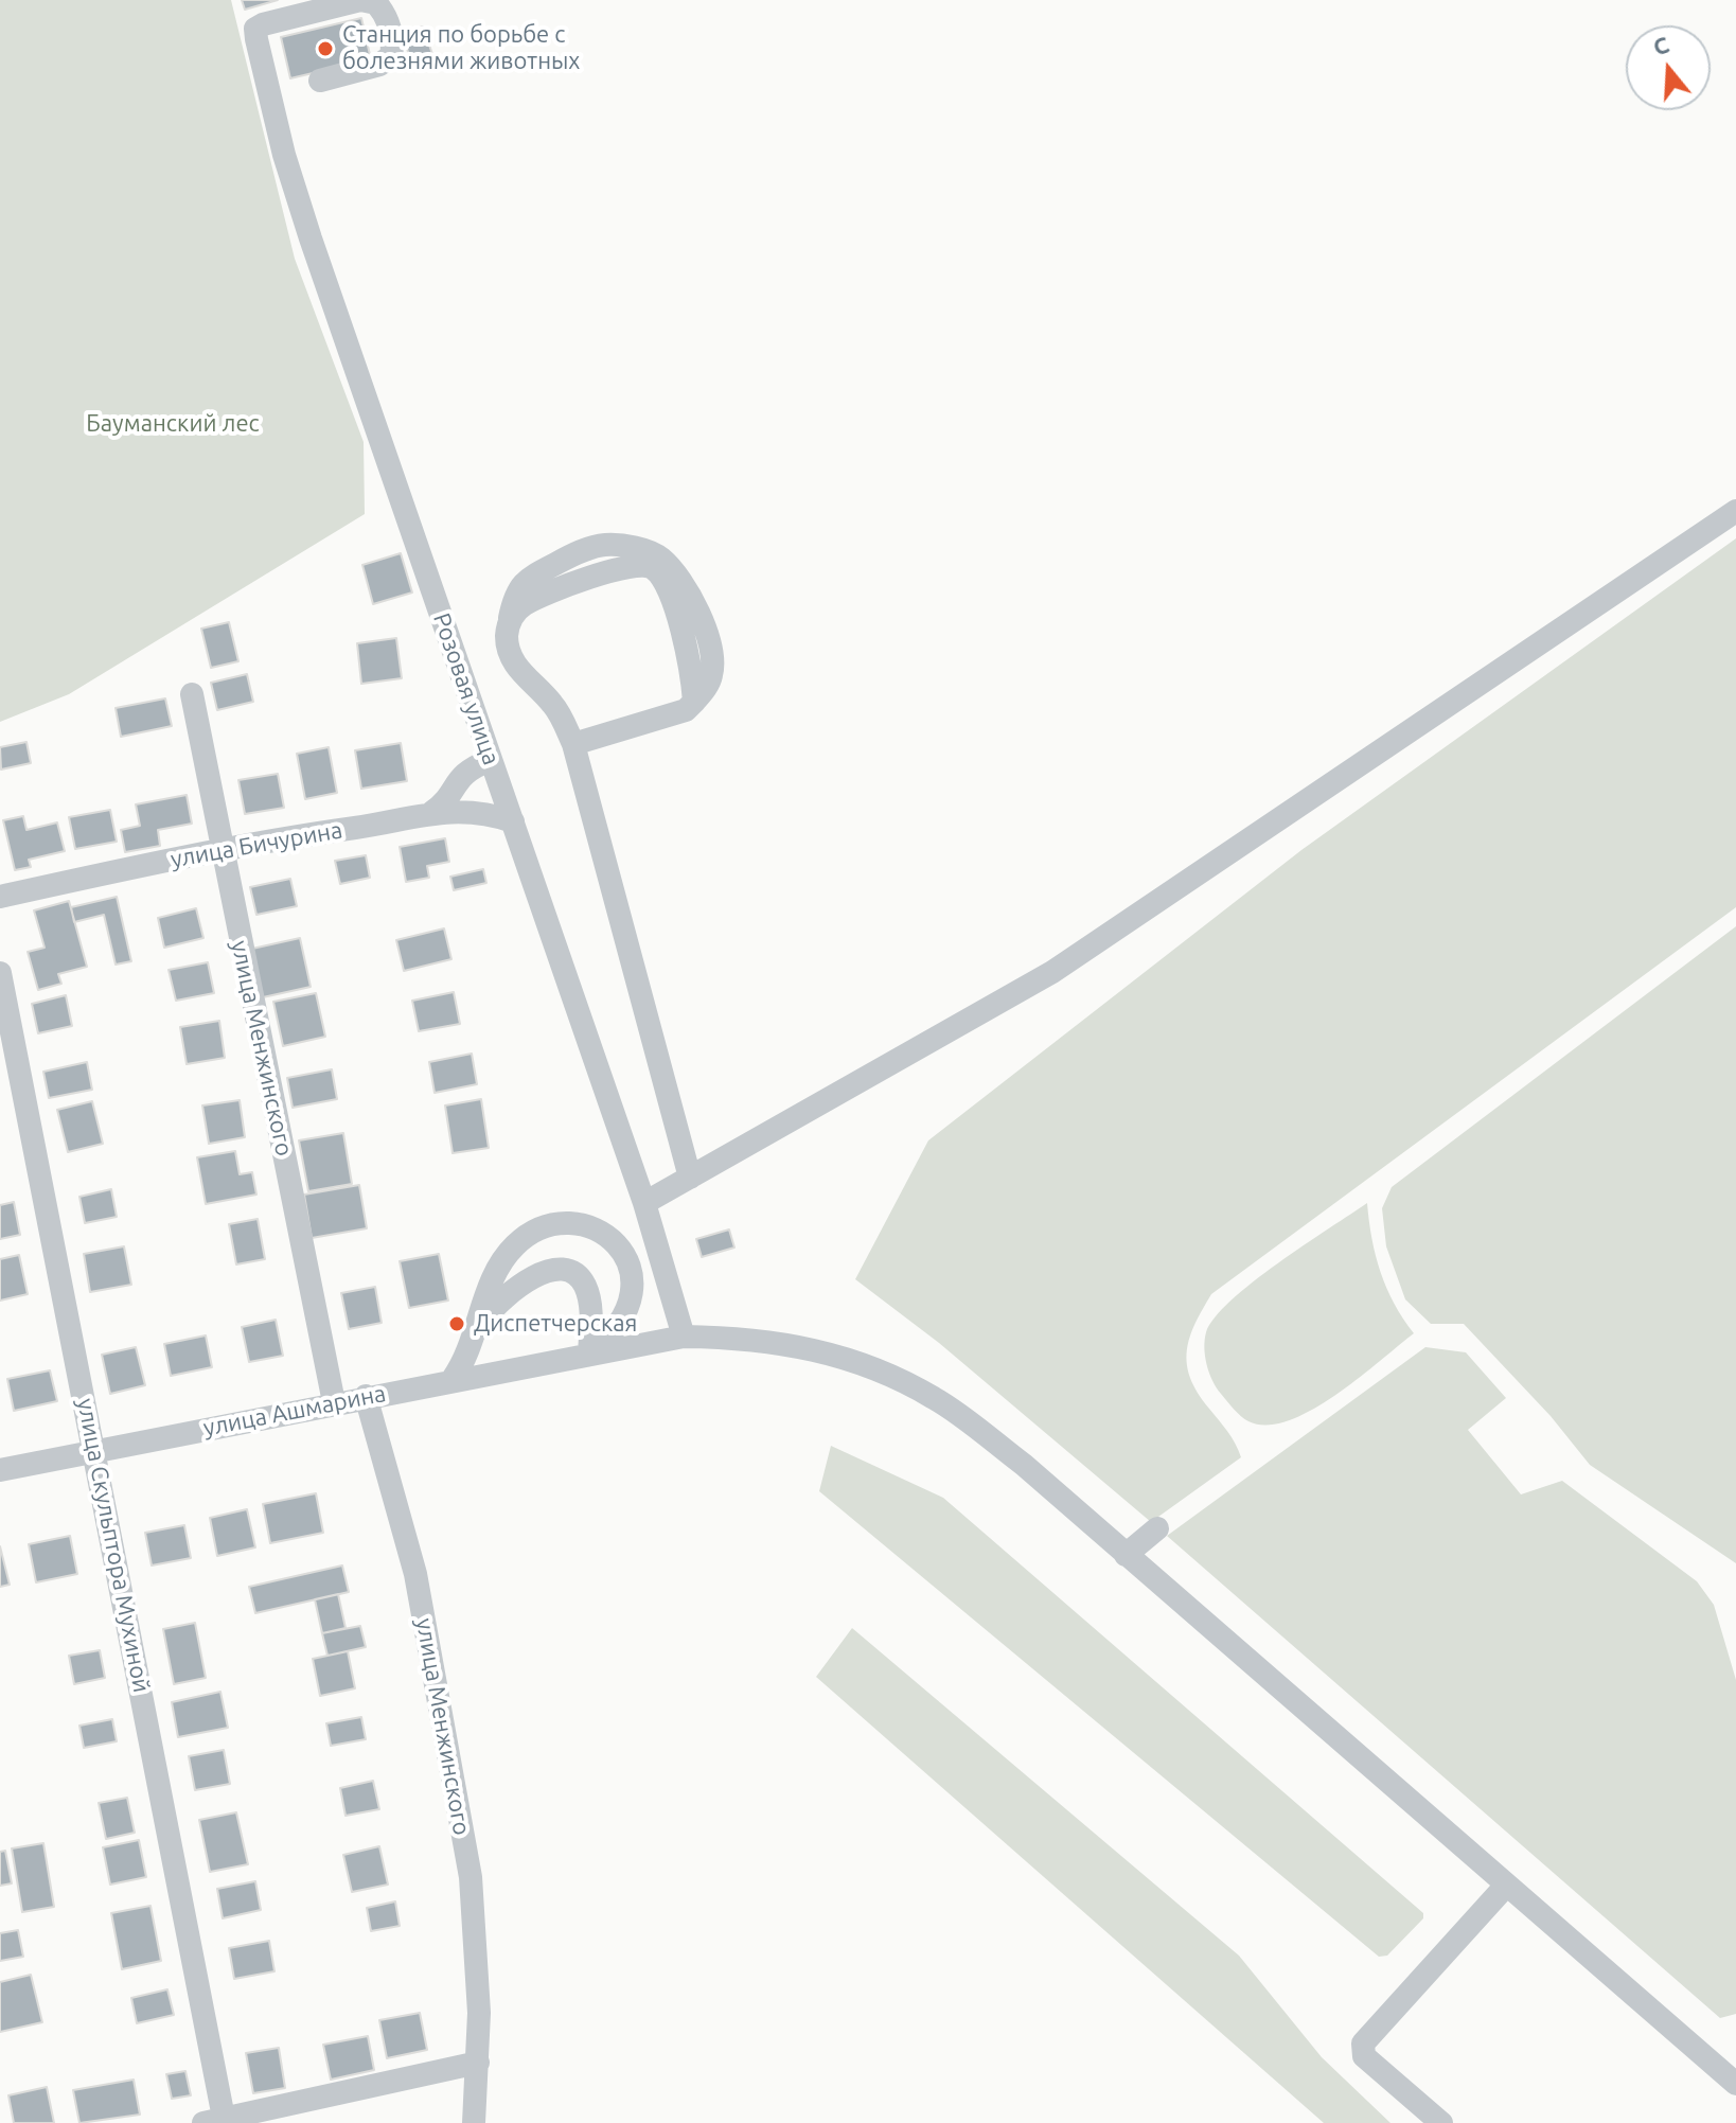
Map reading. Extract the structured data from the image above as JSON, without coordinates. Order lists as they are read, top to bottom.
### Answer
{
  "streets": {
    "street": [
      "Розовая улица",
      "улица Бичурина",
      "улица Менжинского",
      "улица Ашмарина",
      "улица Скульптора Мухиной"
    ]
  },
  "crossings": [
    ["Розовая улица", "улица Бичурина"],
    ["Розовая улица", "улица Ашмарина"],
    ["улица Бичурина", "улица Менжинского"],
    ["улица Менжинского", "улица Ашмарина"],
    ["улица Ашмарина", "улица Скульптора Мухиной"]
  ],
  "parks": ["Бауманский лес"],
  "places": ["Станция по борьбе с болезнями животных", "Диспетчерская"],
  "north": "top"
}
